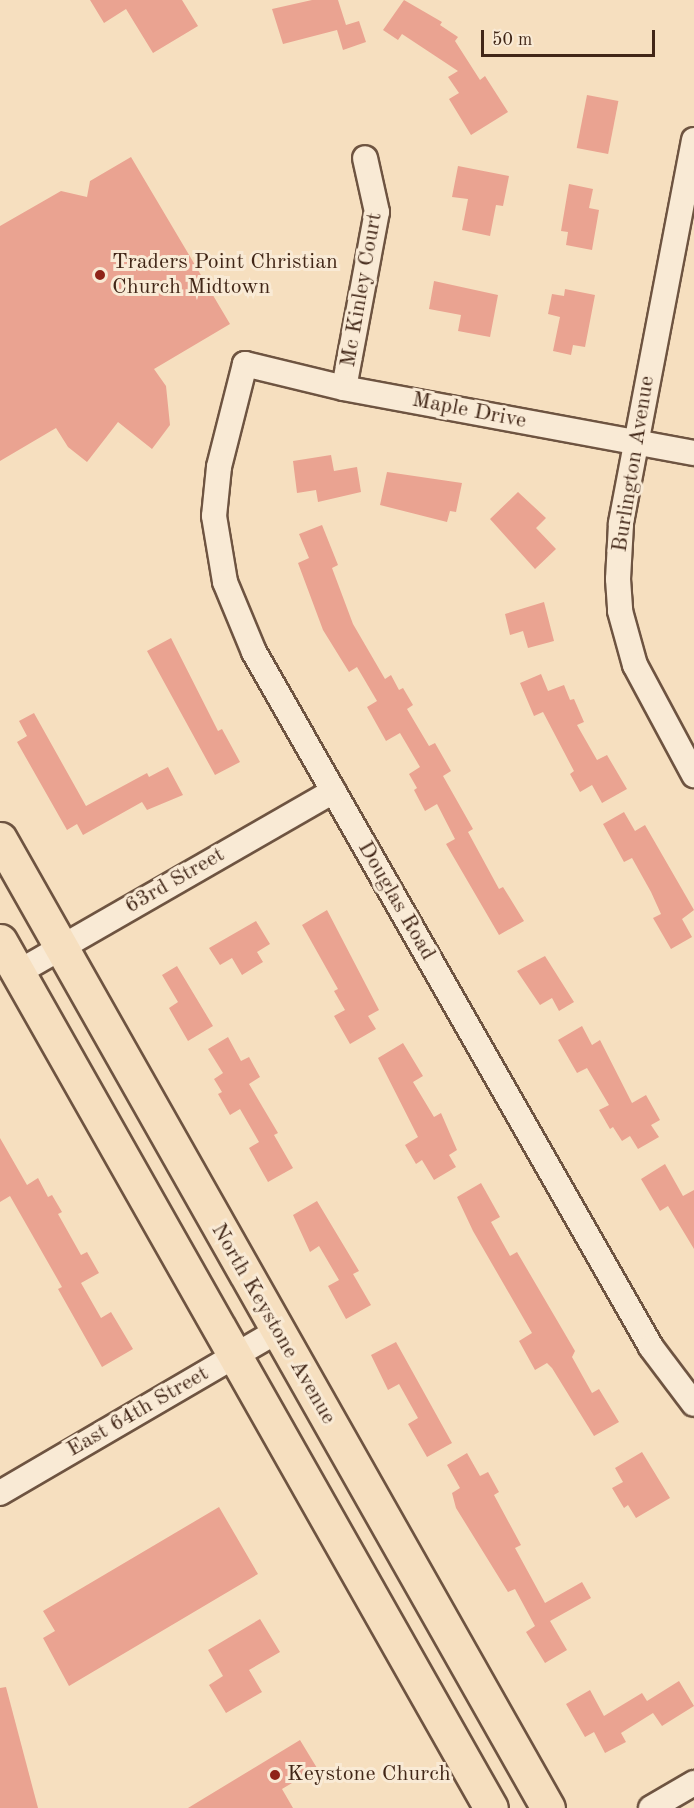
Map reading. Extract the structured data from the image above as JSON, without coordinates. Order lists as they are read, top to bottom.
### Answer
{
  "streets": {
    "main road": ["North Keystone Avenue"],
    "street": [
      "Mc Kinley Court",
      "Maple Drive",
      "Burlington Avenue",
      "63rd Street",
      "Douglas Road",
      "East 64th Street"
    ]
  },
  "crossings": [
    ["Mc Kinley Court", "Maple Drive"],
    ["Maple Drive", "Burlington Avenue"],
    ["Maple Drive", "Douglas Road"],
    ["63rd Street", "Douglas Road"],
    ["63rd Street", "North Keystone Avenue"],
    ["North Keystone Avenue", "East 64th Street"]
  ],
  "places": ["Traders Point Christian Church Midtown", "Keystone Church"],
  "scale_bar": "50 m"
}
